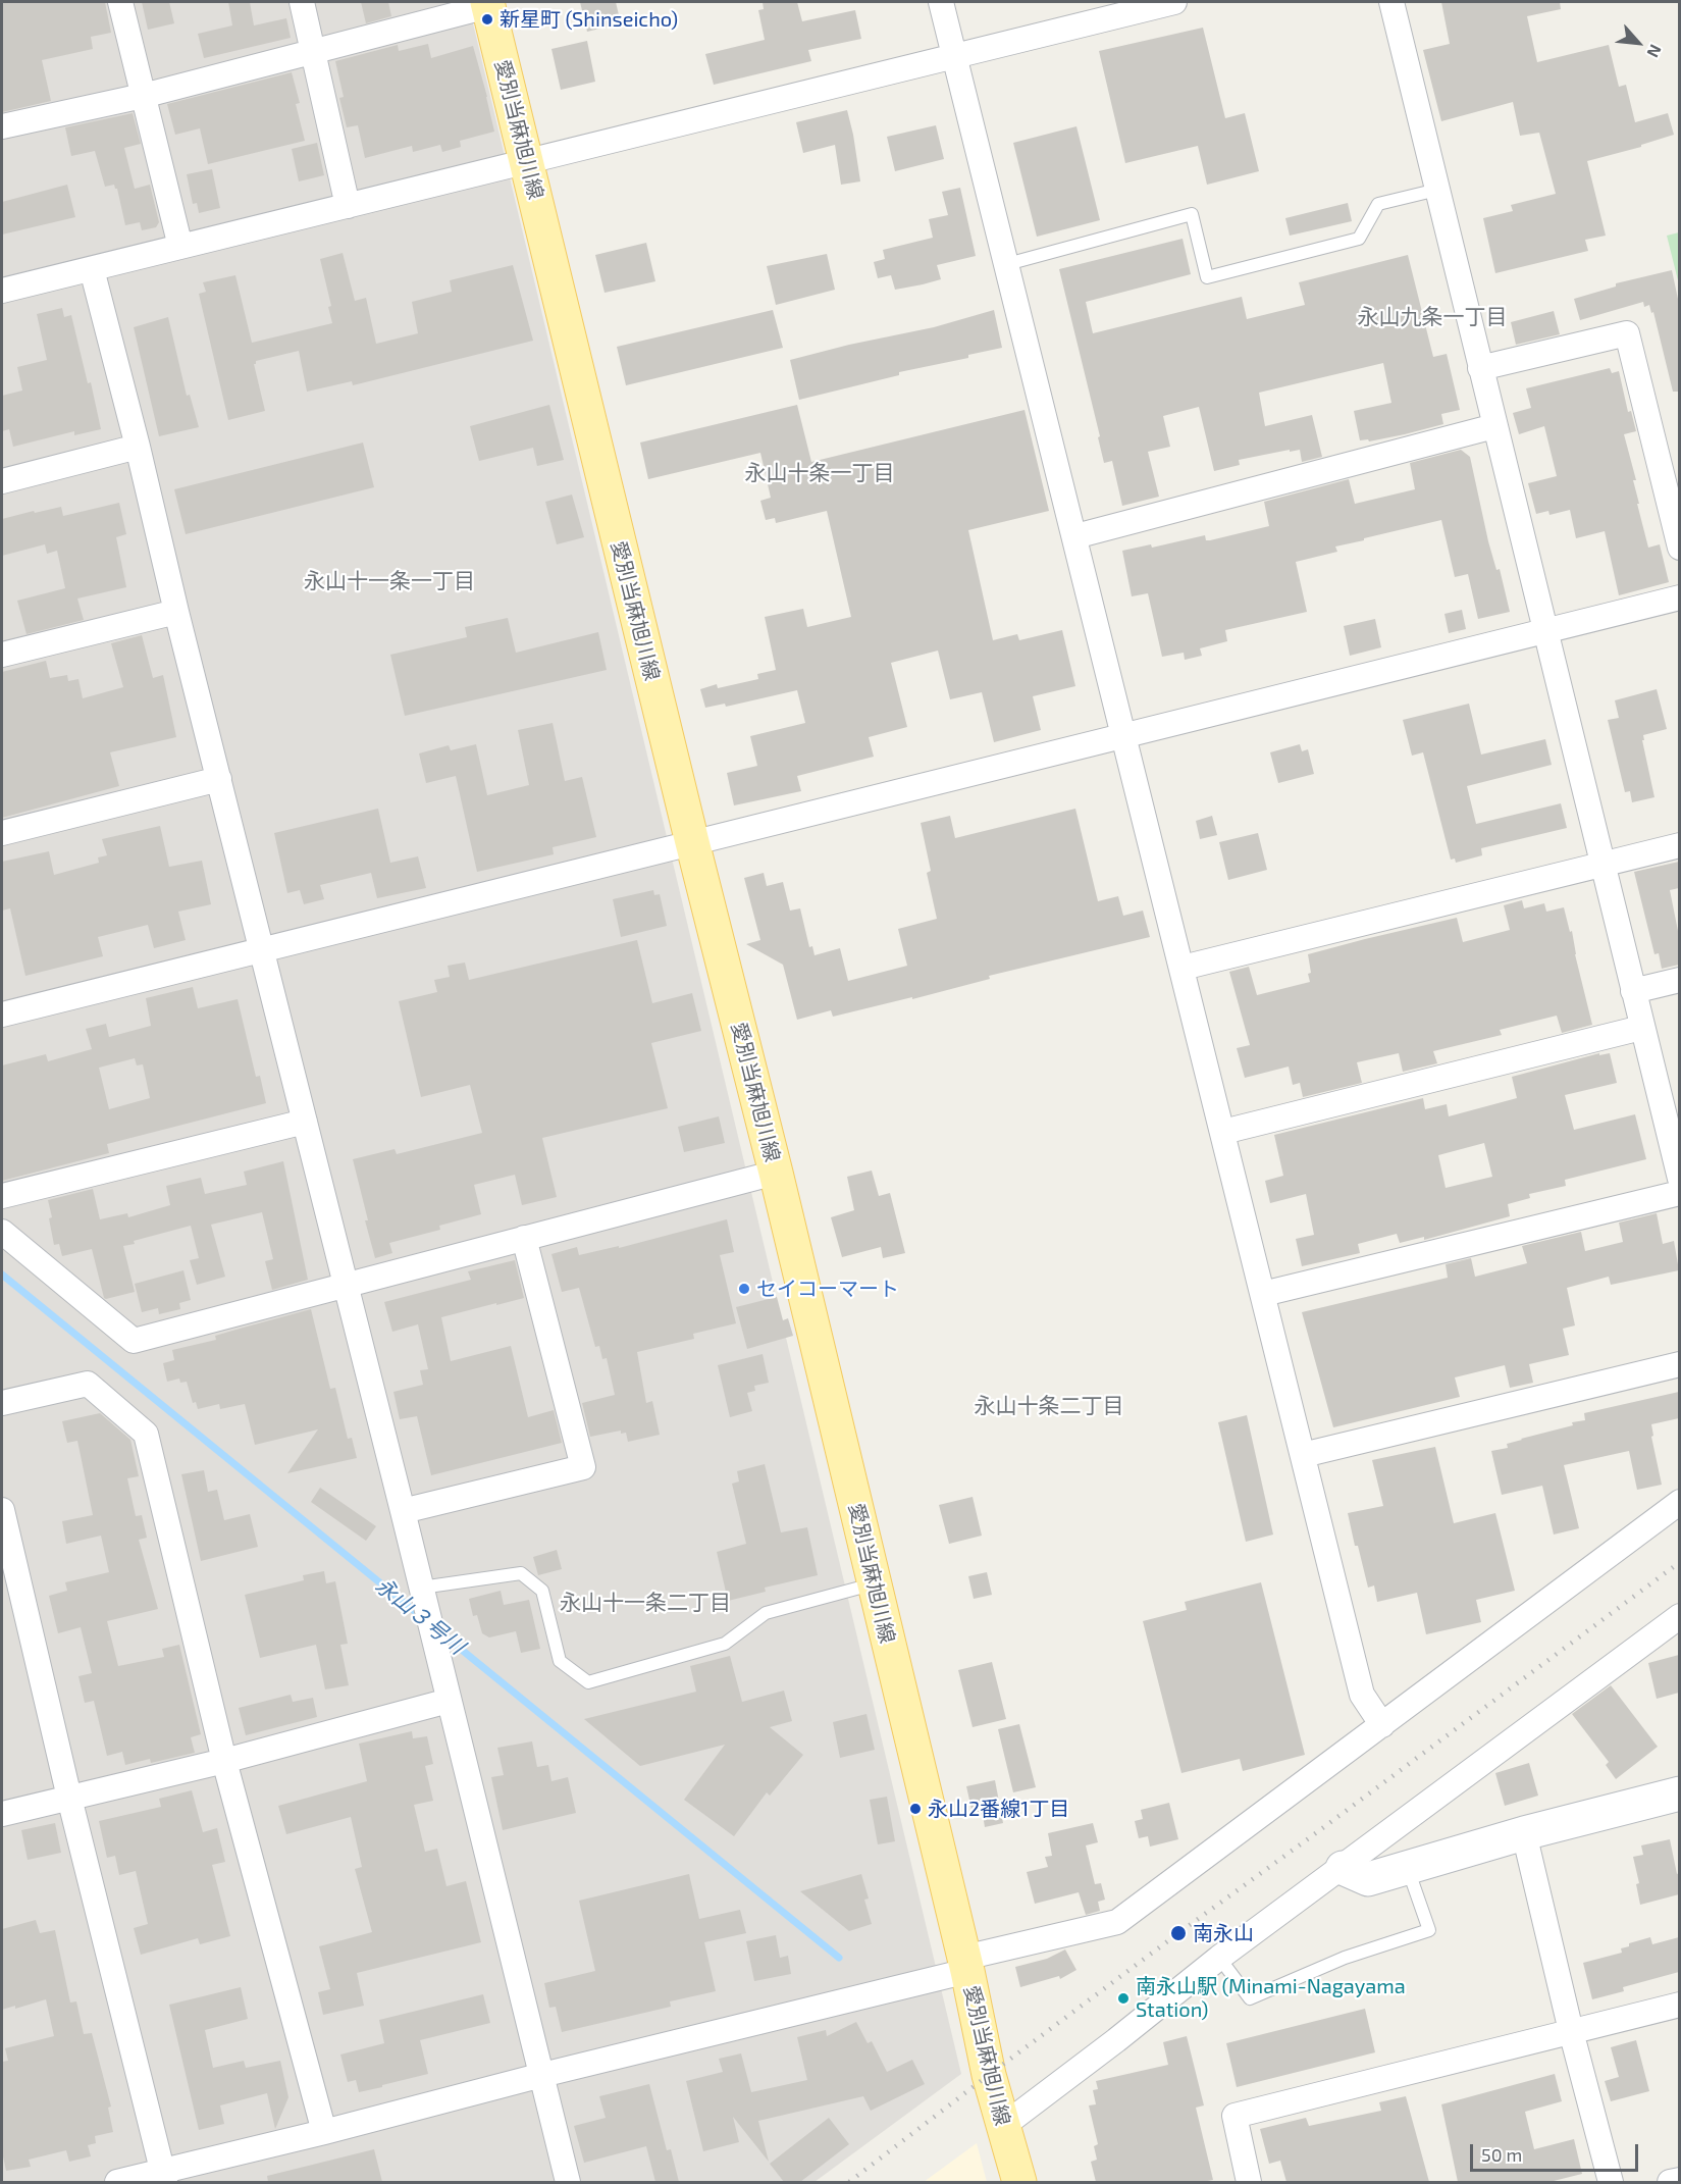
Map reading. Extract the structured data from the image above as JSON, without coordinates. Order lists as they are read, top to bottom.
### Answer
{
  "streets": {
    "main road": ["愛別当麻旭川線"]
  },
  "districts": [
    "永山九条一丁目",
    "永山十条一丁目",
    "永山十一条一丁目",
    "永山十条二丁目",
    "永山十一条二丁目"
  ],
  "water": ["永山３号川"],
  "places": [
    "新星町 (Shinseicho)",
    "セイコーマート",
    "永山2番線1丁目",
    "南永山",
    "南永山駅 (Minami-Nagayama Station)"
  ],
  "scale_bar": "50 m",
  "north": "bottom right"
}
